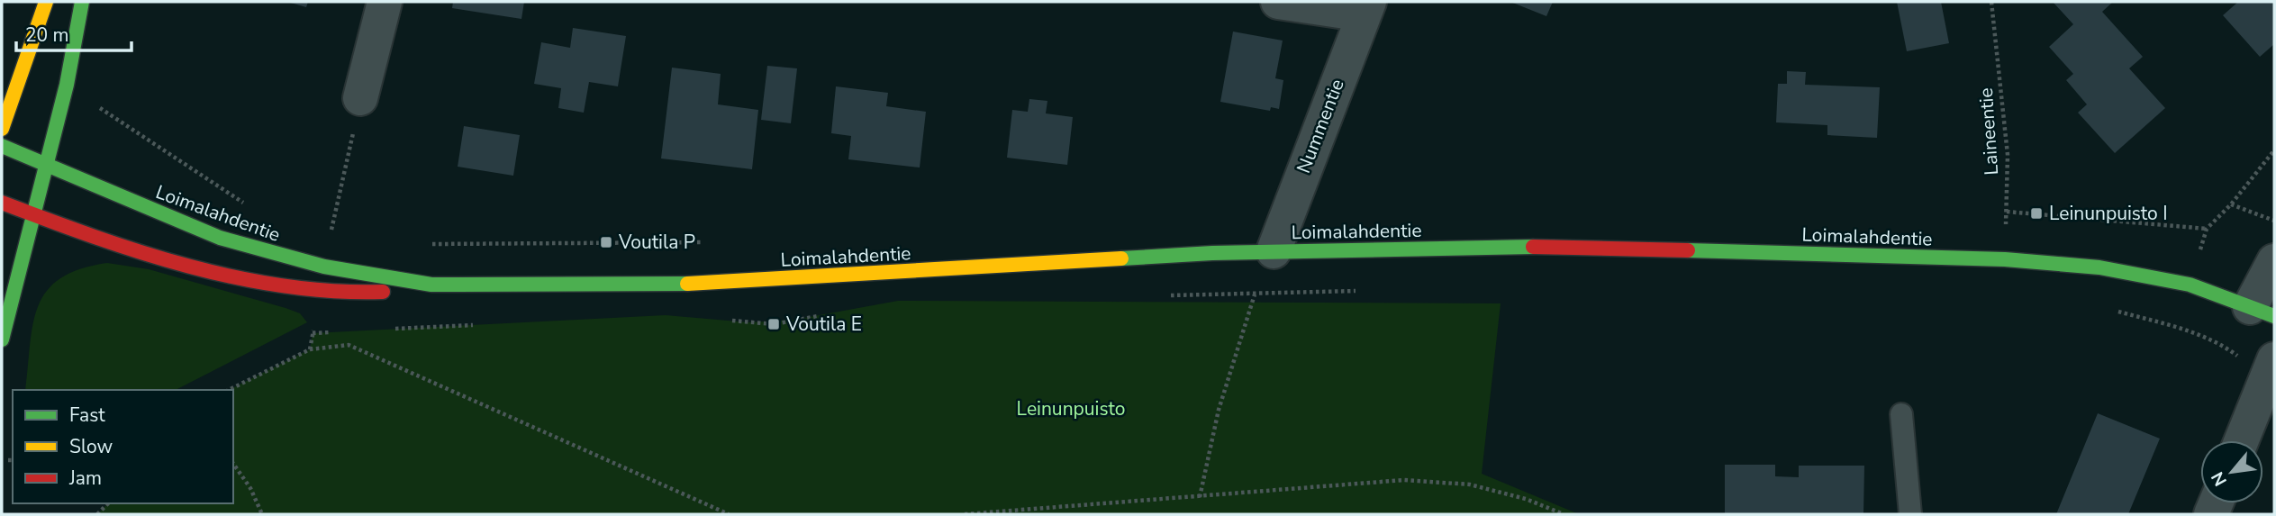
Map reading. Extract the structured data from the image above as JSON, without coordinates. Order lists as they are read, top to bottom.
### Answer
{
  "streets": {
    "street": ["Nummentie", "Loimalahdentie"],
    "path": ["Laineentie"]
  },
  "crossings": [
    ["Nummentie", "Loimalahdentie"],
    ["Laineentie", "Loimalahdentie"]
  ],
  "parks": ["Leinunpuisto"],
  "places": {
    "transit": ["Leinunpuisto I", "Voutila P", "Voutila E"]
  },
  "legend": ["Fast", "Slow", "Jam"],
  "scale_bar": "20 m",
  "north": "bottom left"
}
